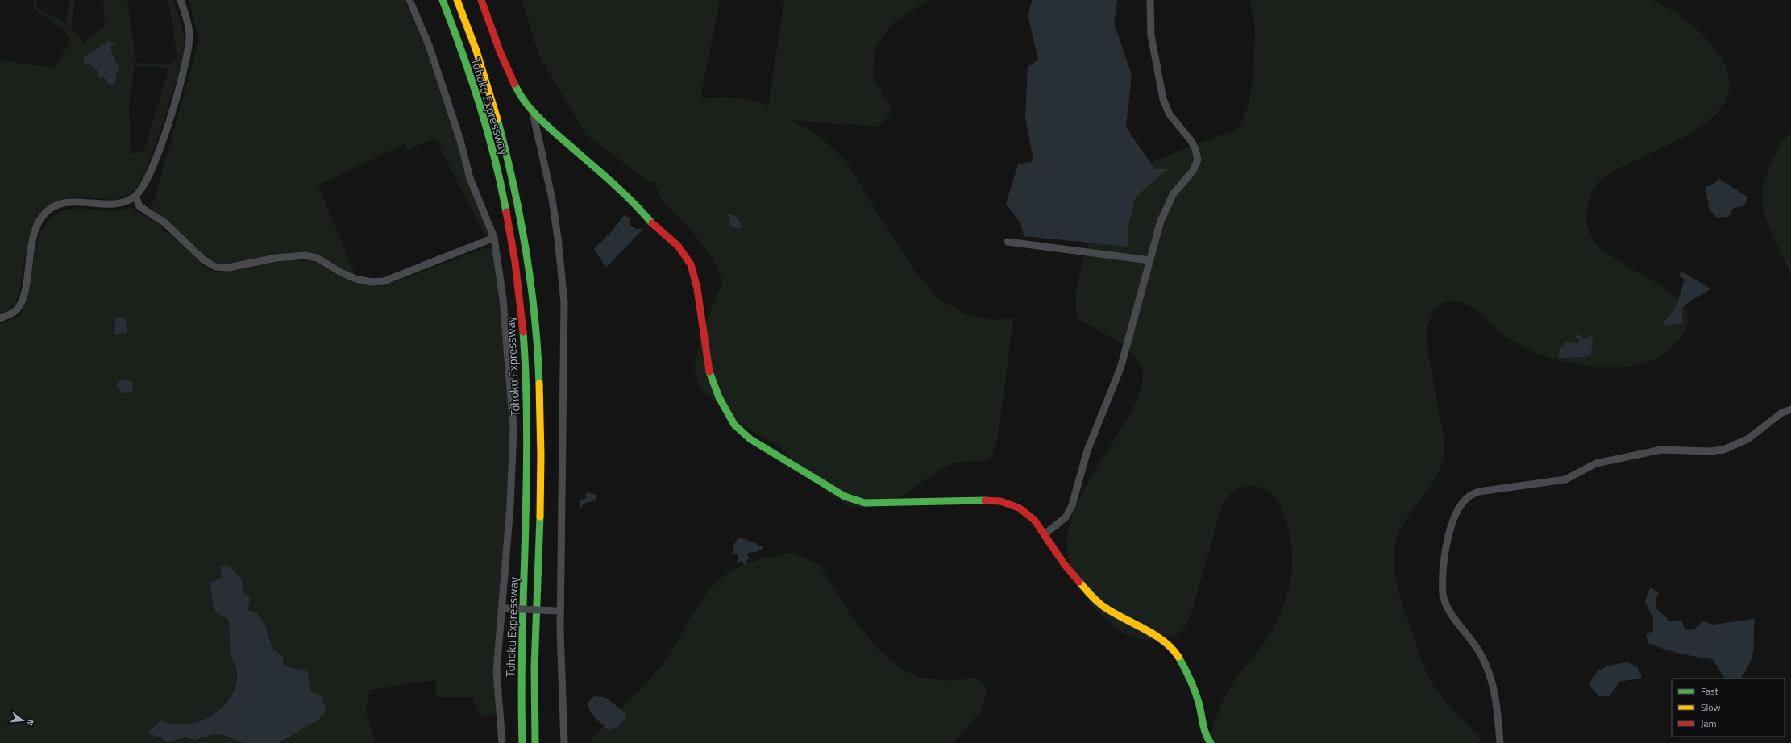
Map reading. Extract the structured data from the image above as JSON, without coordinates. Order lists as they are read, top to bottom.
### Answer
{
  "streets": {
    "main road": ["Tohoku Expressway"]
  },
  "legend": ["Fast", "Slow", "Jam"],
  "north": "right"
}
